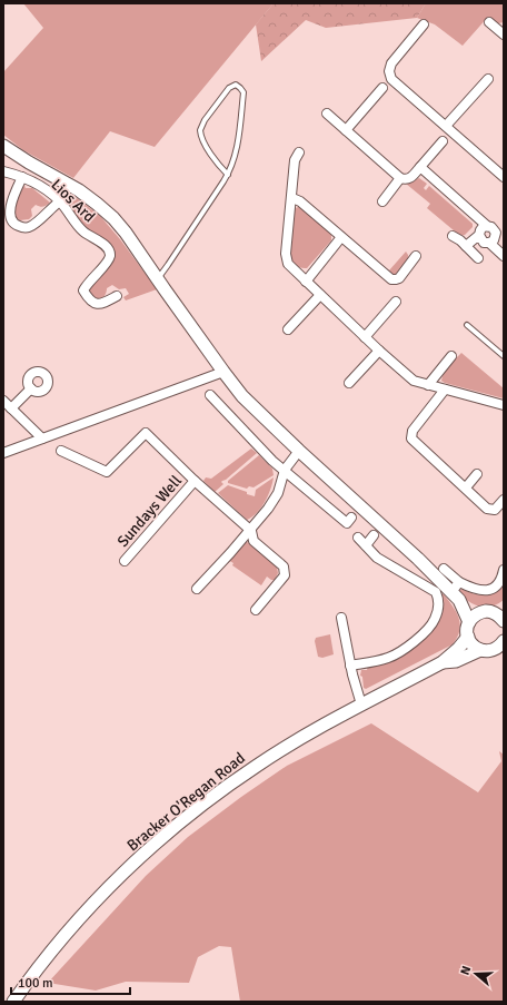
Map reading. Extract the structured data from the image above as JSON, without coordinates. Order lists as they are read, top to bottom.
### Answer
{
  "streets": {
    "main road": ["Bracker O'Regan Road"],
    "street": ["Lios Ard", "Sundays Well"]
  },
  "scale_bar": "100 m",
  "north": "left"
}
